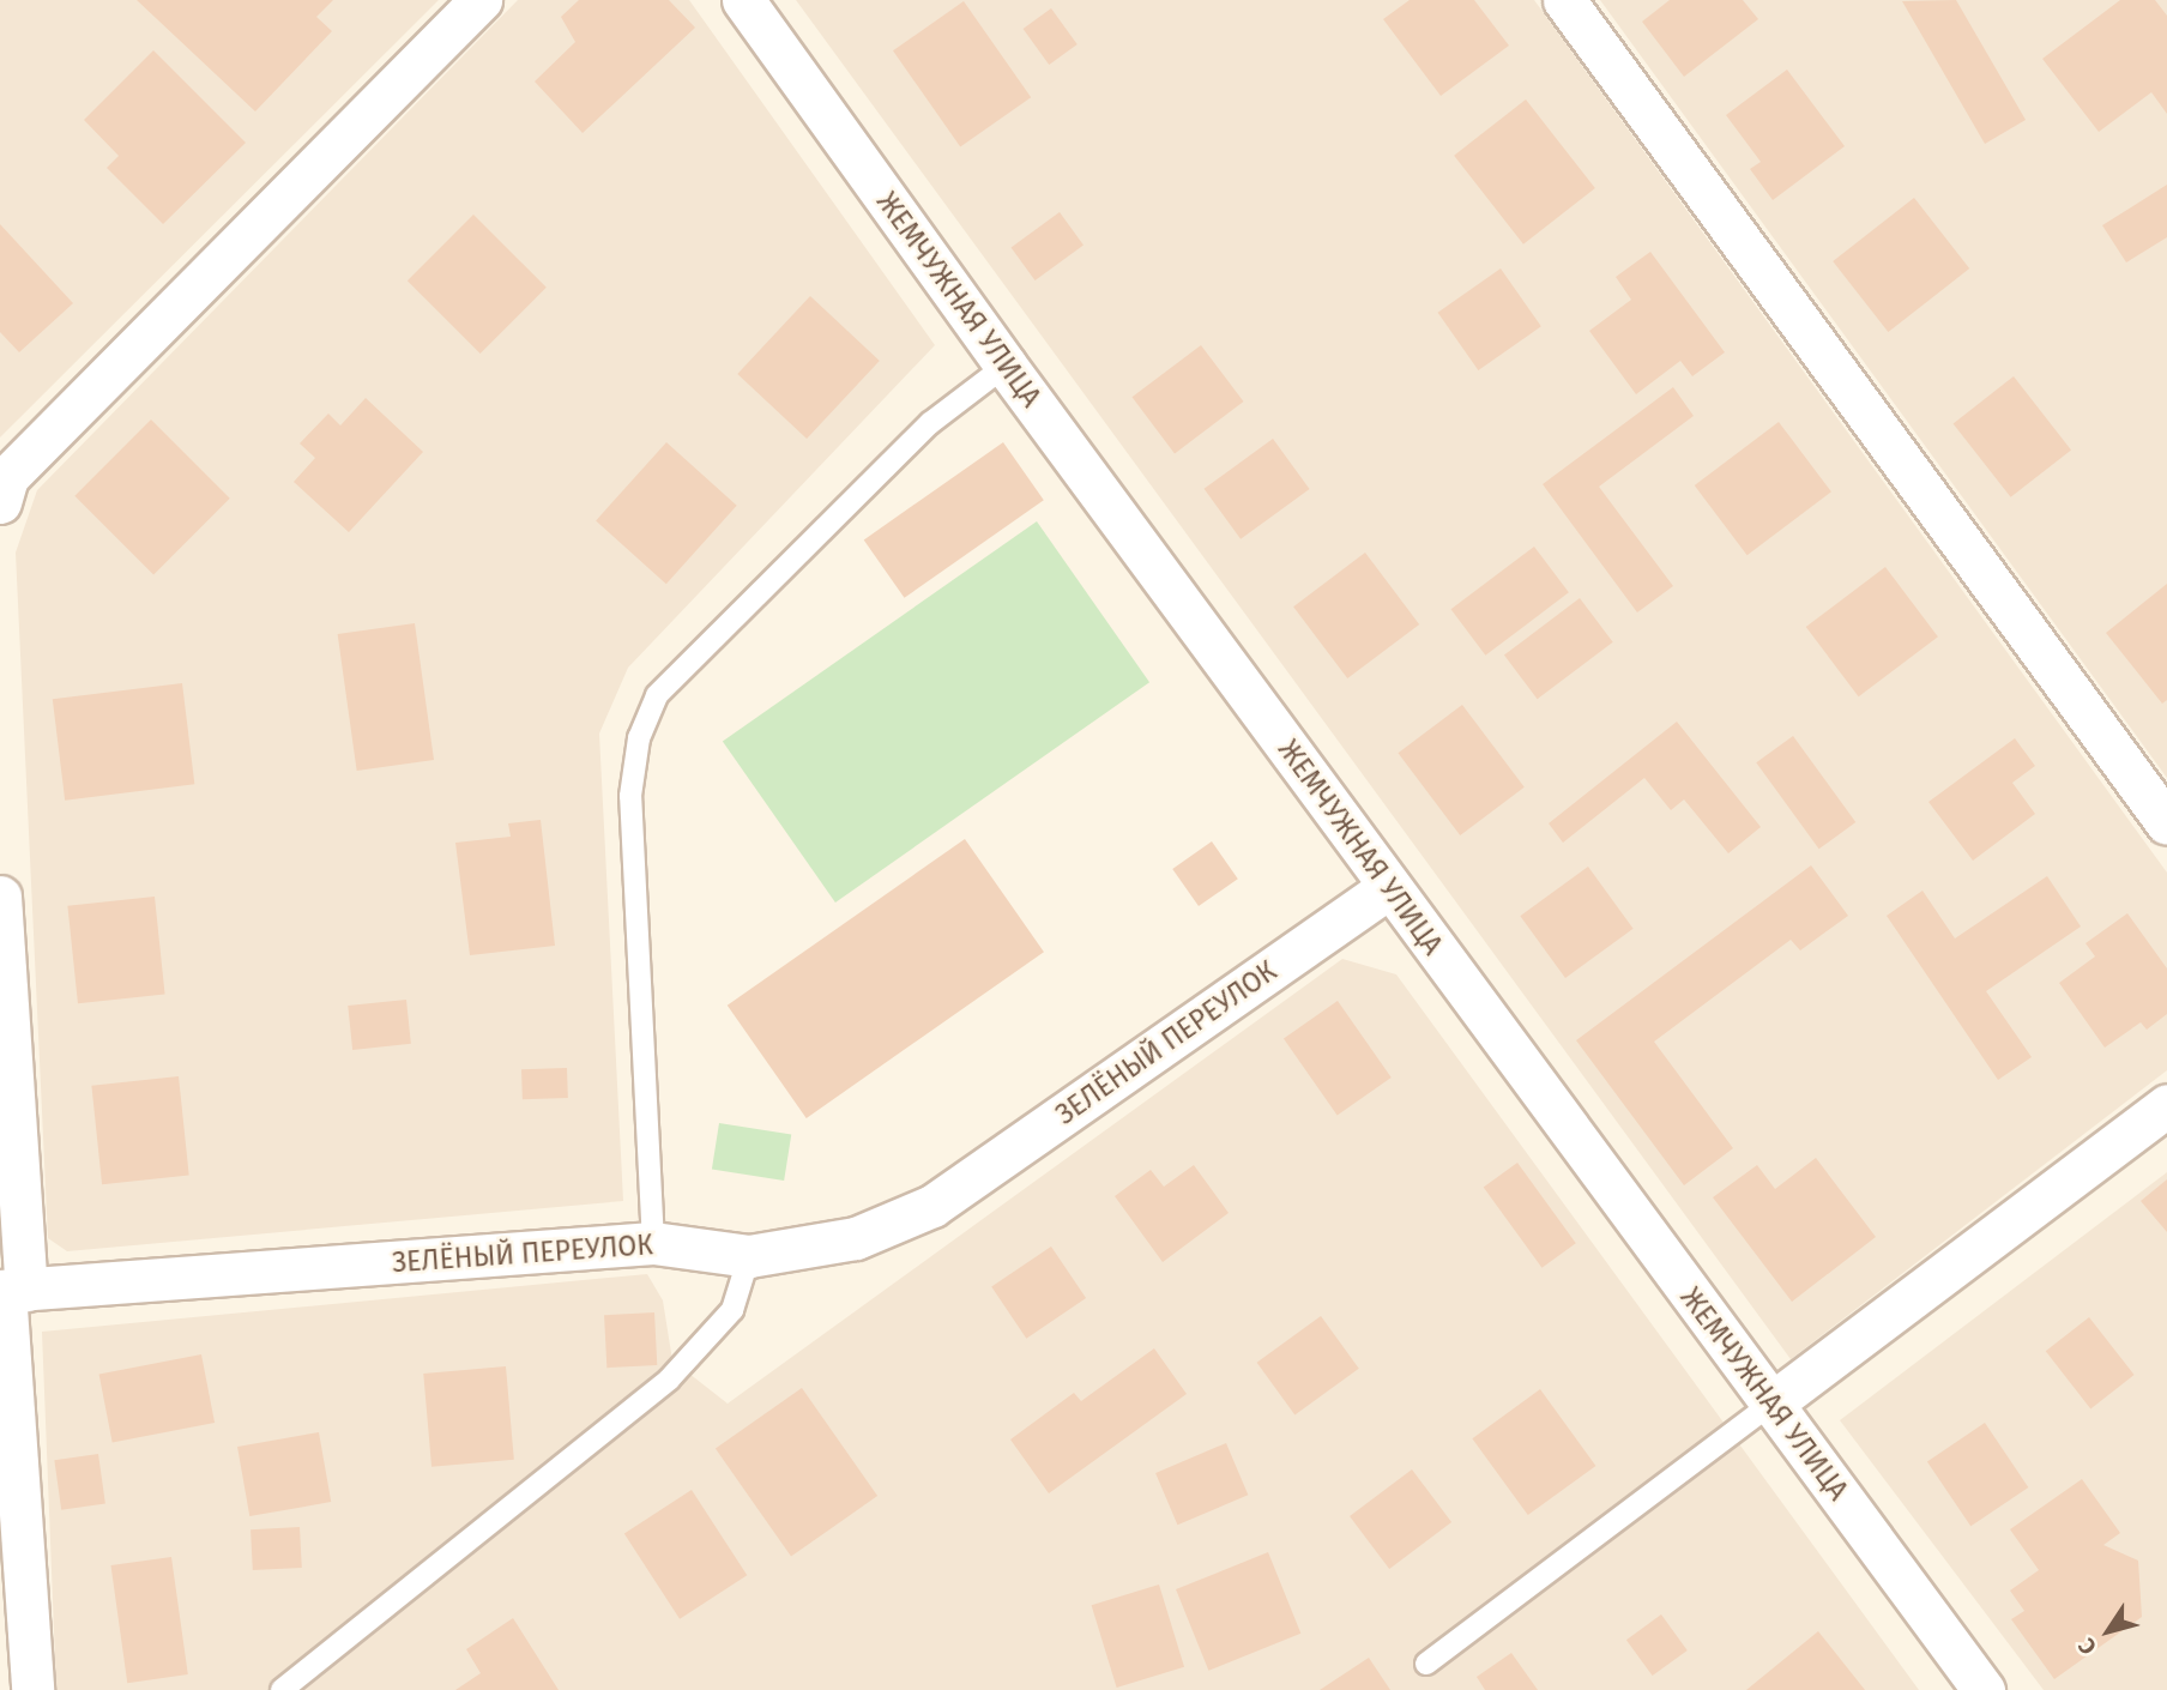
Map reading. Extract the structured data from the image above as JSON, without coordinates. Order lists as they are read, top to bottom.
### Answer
{
  "streets": {
    "street": ["ЖЕМЧУЖНАЯ УЛИЦА", "ЗЕЛЁНЫЙ ПЕРЕУЛОК"]
  },
  "crossings": [
    ["ЖЕМЧУЖНАЯ УЛИЦА", "ЗЕЛЁНЫЙ ПЕРЕУЛОК"]
  ],
  "north": "bottom left"
}
